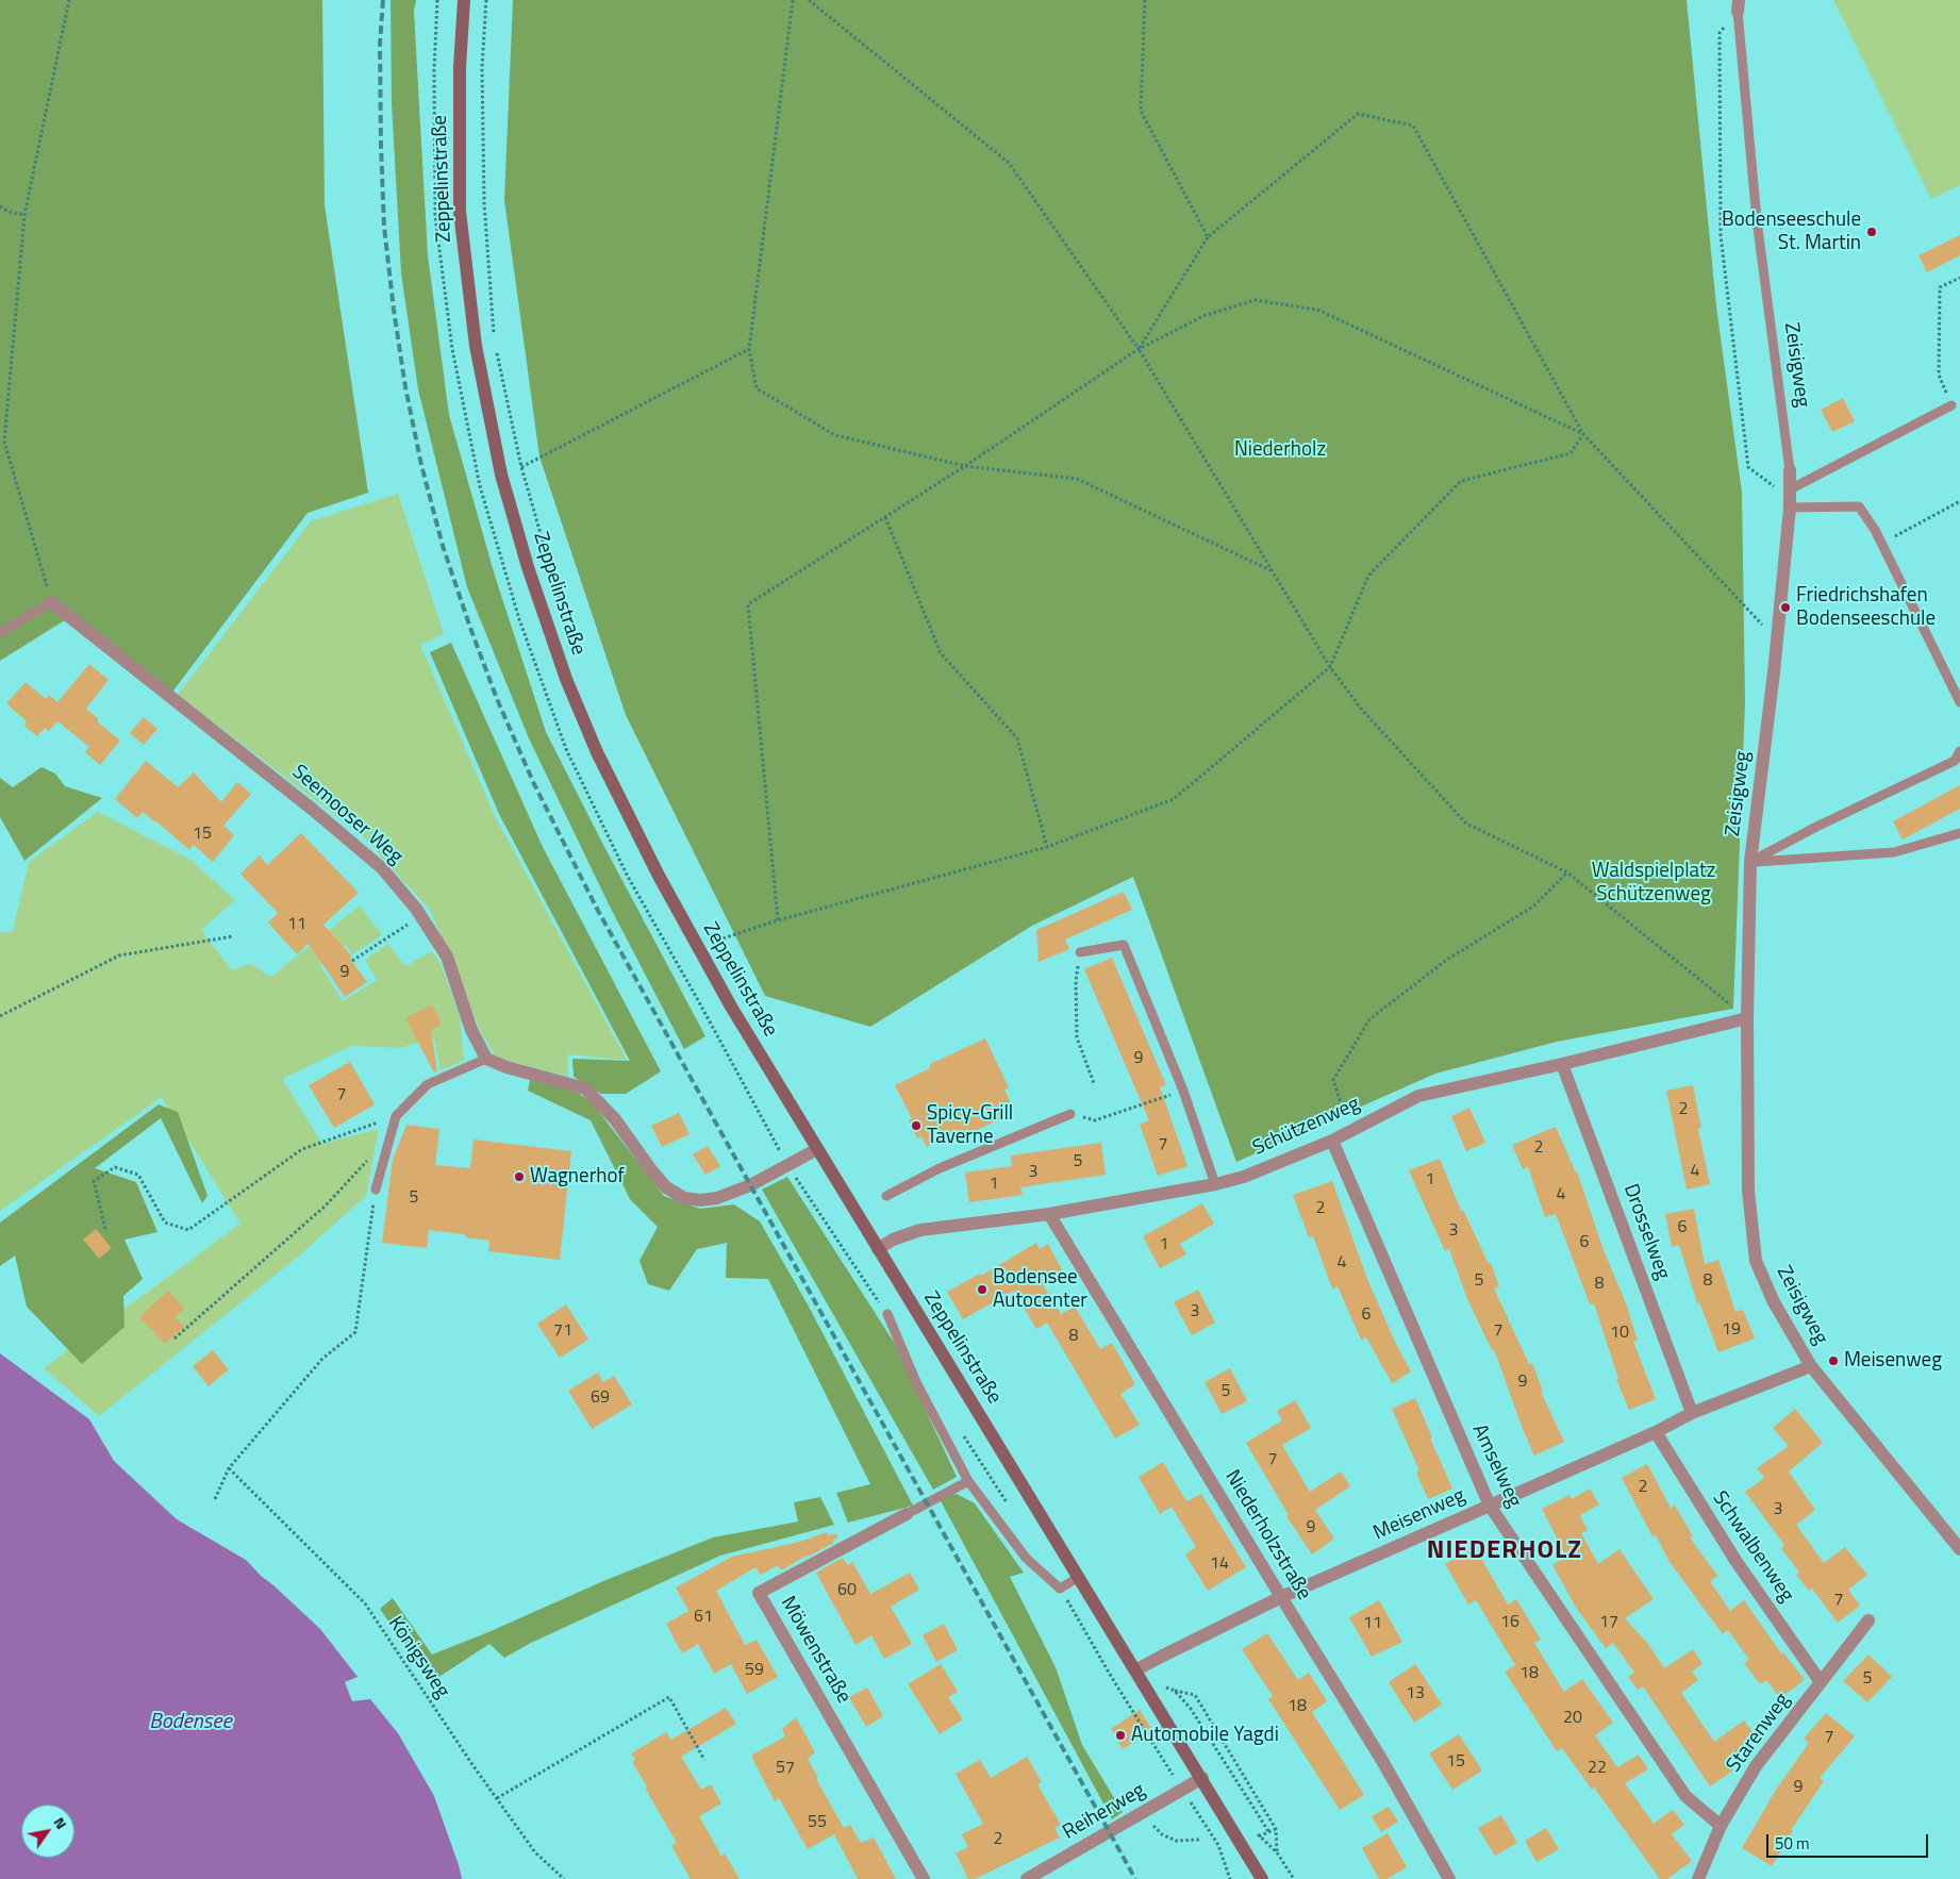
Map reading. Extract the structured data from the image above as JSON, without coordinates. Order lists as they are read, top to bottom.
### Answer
{
  "streets": {
    "main road": ["Zeppelinstraße"],
    "street": [
      "Zeisigweg",
      "Seemooser Weg",
      "Schützenweg",
      "Drosselweg",
      "Amselweg",
      "Meisenweg",
      "Niederholzstraße",
      "Schwalbenweg",
      "Möwenstraße",
      "Starenweg",
      "Reiherweg"
    ],
    "path": ["Königsweg"]
  },
  "crossings": [
    ["Zeppelinstraße", "Schützenweg"],
    ["Zeppelinstraße", "Meisenweg"],
    ["Zeppelinstraße", "Reiherweg"],
    ["Zeisigweg", "Schützenweg"],
    ["Zeisigweg", "Meisenweg"],
    ["Schützenweg", "Drosselweg"],
    ["Schützenweg", "Amselweg"],
    ["Schützenweg", "Niederholzstraße"],
    ["Drosselweg", "Meisenweg"],
    ["Amselweg", "Meisenweg"],
    ["Amselweg", "Starenweg"],
    ["Meisenweg", "Niederholzstraße"],
    ["Meisenweg", "Schwalbenweg"],
    ["Schwalbenweg", "Starenweg"]
  ],
  "districts": ["NIEDERHOLZ"],
  "water": ["Bodensee"],
  "parks": ["Niederholz", "Waldspielplatz Schützenweg"],
  "places": [
    "Bodenseeschule St. Martin",
    "Friedrichshafen Bodenseeschule",
    "Spicy-Grill Taverne",
    "Wagnerhof",
    "Bodensee Autocenter",
    "Meisenweg",
    "Automobile Yagdi"
  ],
  "house_numbers": [
    "15",
    "11",
    "9",
    "9",
    "7",
    "2",
    "7",
    "2",
    "5",
    "4",
    "3",
    "1",
    "1",
    "4",
    "5",
    "2",
    "6",
    "3",
    "6",
    "1",
    "4",
    "5",
    "8",
    "8",
    "3",
    "6",
    "19",
    "71",
    "7",
    "10",
    "8",
    "9",
    "5",
    "69",
    "7",
    "2",
    "3",
    "9",
    "14",
    "60",
    "7",
    "61",
    "16",
    "17",
    "11",
    "59",
    "18",
    "5",
    "13",
    "18",
    "20",
    "7",
    "15",
    "57",
    "22",
    "9",
    "55",
    "2"
  ],
  "scale_bar": "50 m",
  "north": "top right"
}
